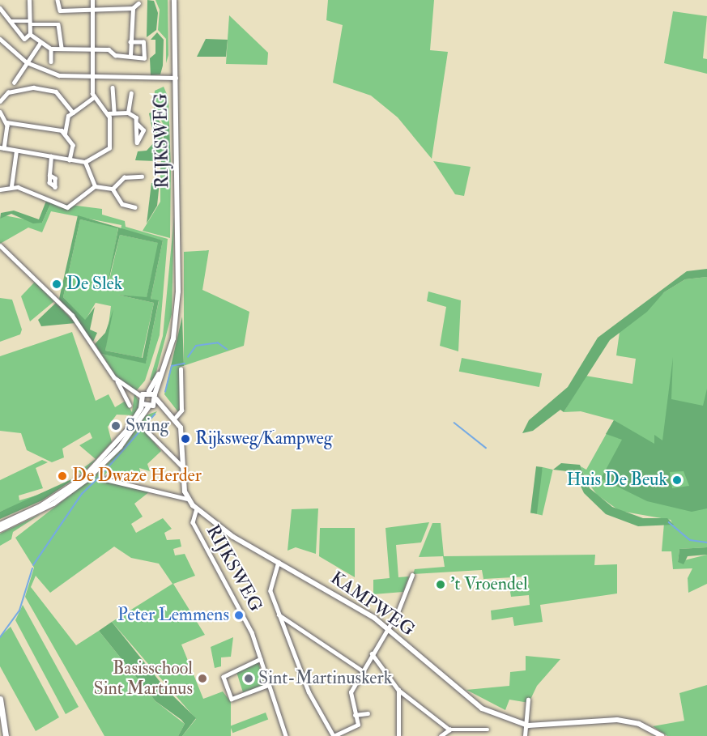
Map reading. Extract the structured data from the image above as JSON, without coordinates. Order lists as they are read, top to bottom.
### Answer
{
  "streets": {
    "main road": ["RIJKSWEG", "KAMPWEG"]
  },
  "crossings": [
    ["RIJKSWEG", "KAMPWEG"]
  ],
  "places": [
    "De Slek",
    "Swing",
    "Rijksweg/Kampweg",
    "De Dwaze Herder",
    "Huis De Beuk",
    "'t Vroendel",
    "Peter Lemmens",
    "Basisschool Sint Martinus",
    "Sint-Martinuskerk"
  ]
}
